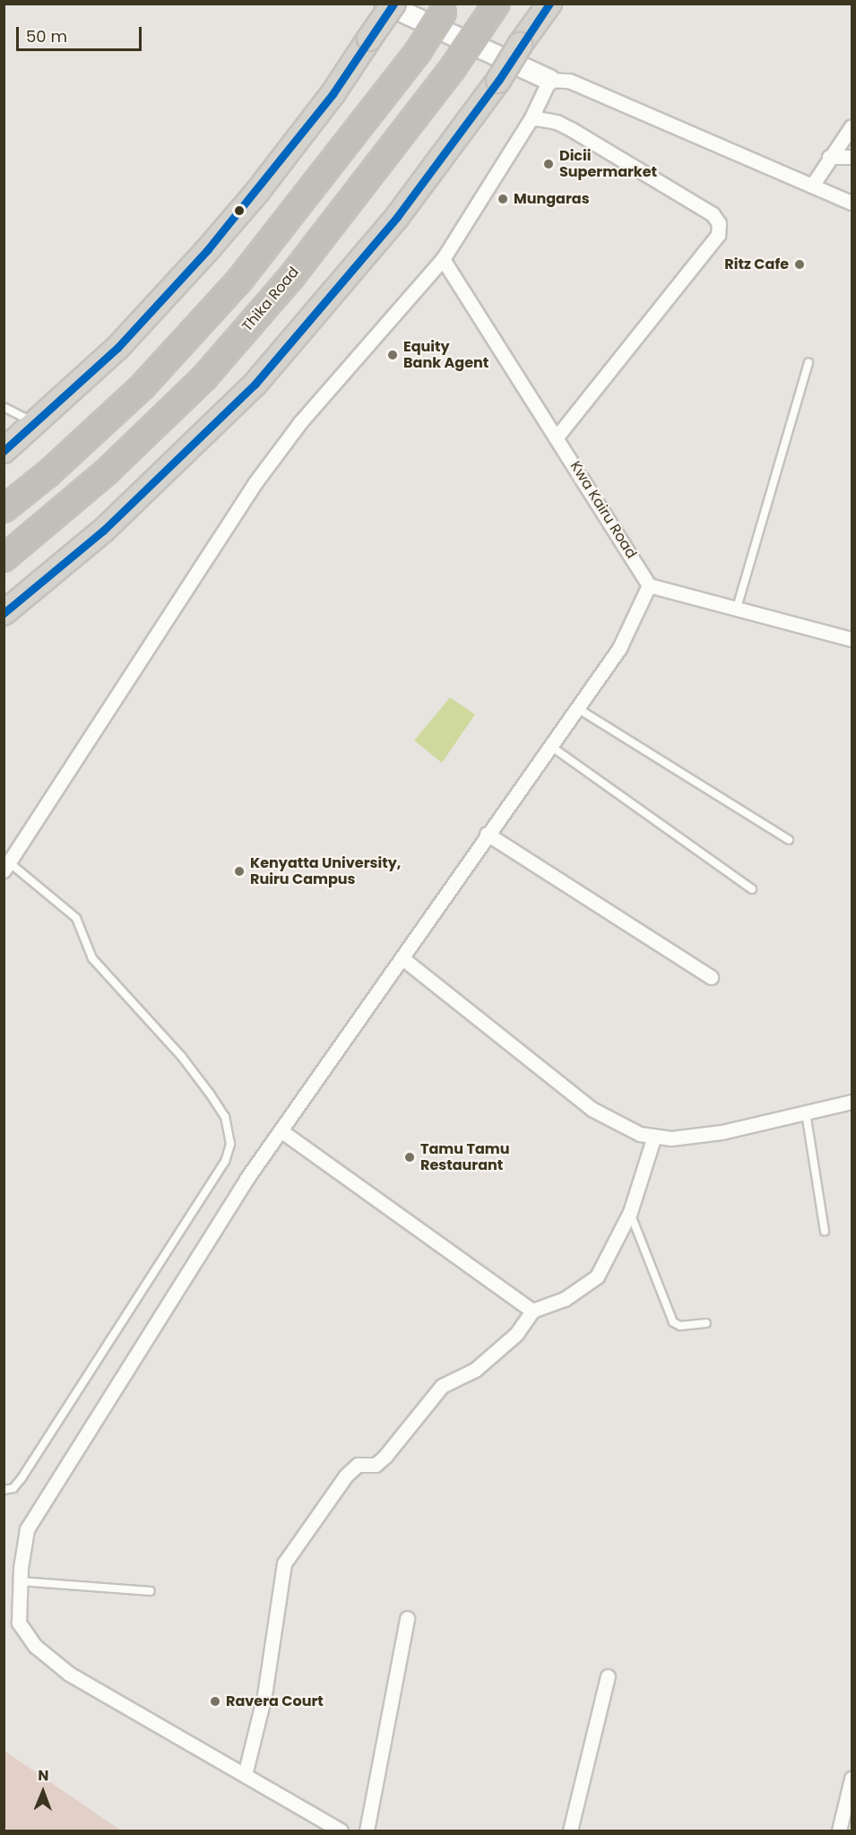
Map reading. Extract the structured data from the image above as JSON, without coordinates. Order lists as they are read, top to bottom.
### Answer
{
  "streets": {
    "highway": ["Thika Road"],
    "street": ["Kwa Kairu Road"]
  },
  "places": [
    "Dicii Supermarket",
    "Mungaras",
    "Ritz Cafe",
    "Equity Bank Agent",
    "Kenyatta University, Ruiru Campus",
    "Tamu Tamu Restaurant",
    "Ravera Court"
  ],
  "scale_bar": "50 m",
  "north": "top"
}
